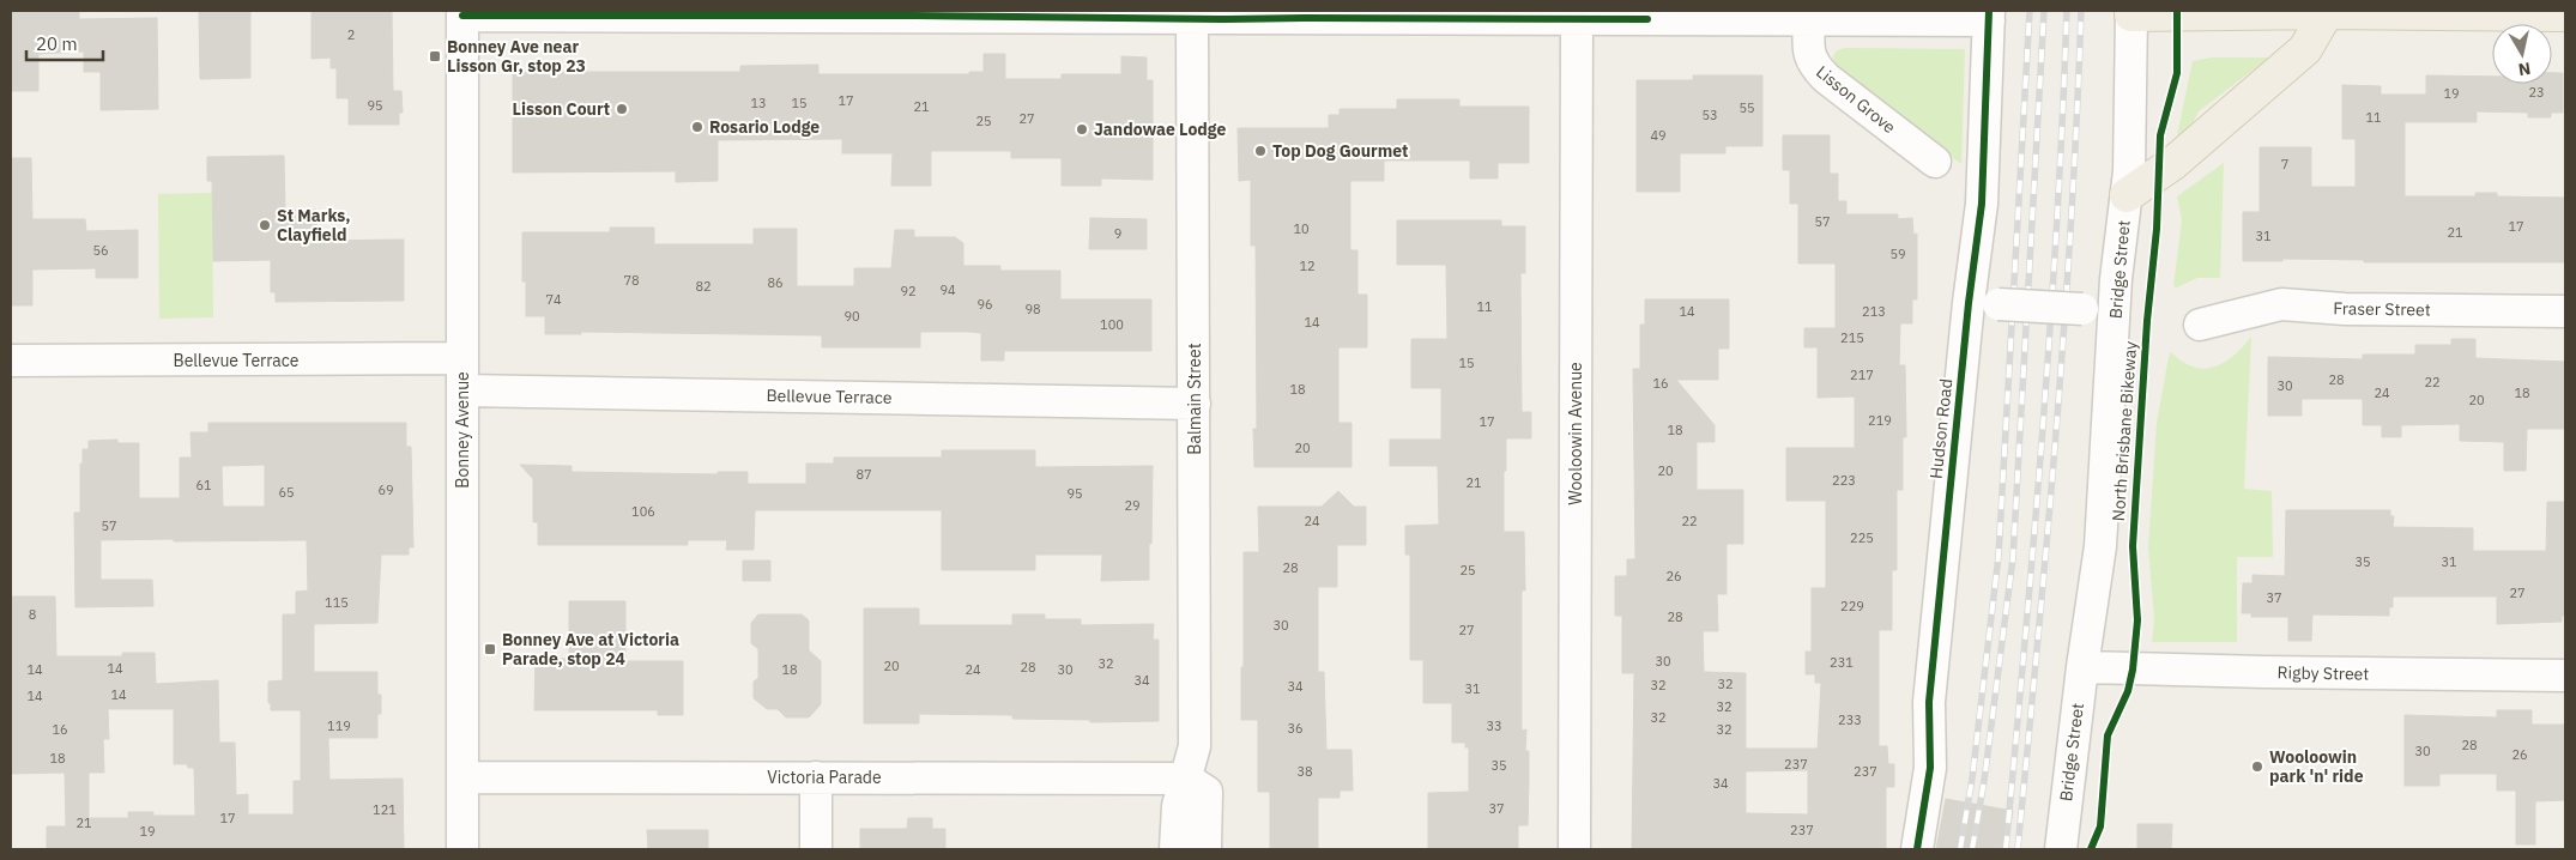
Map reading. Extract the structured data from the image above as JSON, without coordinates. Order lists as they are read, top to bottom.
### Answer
{
  "streets": {
    "street": [
      "Lisson Grove",
      "Bridge Street",
      "Fraser Street",
      "Bellevue Terrace",
      "Balmain Street",
      "Hudson Road",
      "Bonney Avenue",
      "Wooloowin Avenue",
      "Rigby Street",
      "Victoria Parade"
    ],
    "cycle path": ["North Brisbane Bikeway"]
  },
  "crossings": [
    ["Bridge Street", "Rigby Street"],
    ["Bellevue Terrace", "Balmain Street"],
    ["Bellevue Terrace", "Bonney Avenue"],
    ["Balmain Street", "Victoria Parade"],
    ["Bonney Avenue", "Victoria Parade"]
  ],
  "places": {
    "transit": ["Bonney Ave near Lisson Gr, stop 23", "Bonney Ave at Victoria Parade, stop 24"],
    "other": [
      "Lisson Court",
      "Rosario Lodge",
      "Jandowae Lodge",
      "Top Dog Gourmet",
      "St Marks, Clayfield",
      "Wooloowin park 'n' ride"
    ]
  },
  "house_numbers": [
    "2",
    "23",
    "19",
    "17",
    "13",
    "15",
    "95",
    "21",
    "55",
    "53",
    "11",
    "27",
    "25",
    "49",
    "7",
    "57",
    "17",
    "10",
    "21",
    "9",
    "31",
    "56",
    "59",
    "12",
    "78",
    "86",
    "82",
    "94",
    "92",
    "74",
    "96",
    "11",
    "98",
    "14",
    "213",
    "90",
    "14",
    "100",
    "215",
    "15",
    "217",
    "28",
    "22",
    "16",
    "30",
    "18",
    "24",
    "18",
    "20",
    "219",
    "17",
    "18",
    "20",
    "20",
    "87",
    "223",
    "21",
    "61",
    "69",
    "65",
    "95",
    "29",
    "106",
    "24",
    "22",
    "57",
    "225",
    "35",
    "31",
    "28",
    "25",
    "26",
    "27",
    "37",
    "115",
    "229",
    "8",
    "28",
    "30",
    "27",
    "30",
    "231",
    "32",
    "20",
    "28",
    "14",
    "14",
    "18",
    "24",
    "30",
    "34",
    "32",
    "32",
    "34",
    "31",
    "14",
    "14",
    "32",
    "32",
    "233",
    "119",
    "33",
    "36",
    "16",
    "32",
    "28",
    "30",
    "26",
    "18",
    "237",
    "35",
    "38",
    "237",
    "34",
    "37",
    "121",
    "17",
    "21",
    "237",
    "19"
  ],
  "scale_bar": "20 m",
  "north": "bottom"
}
